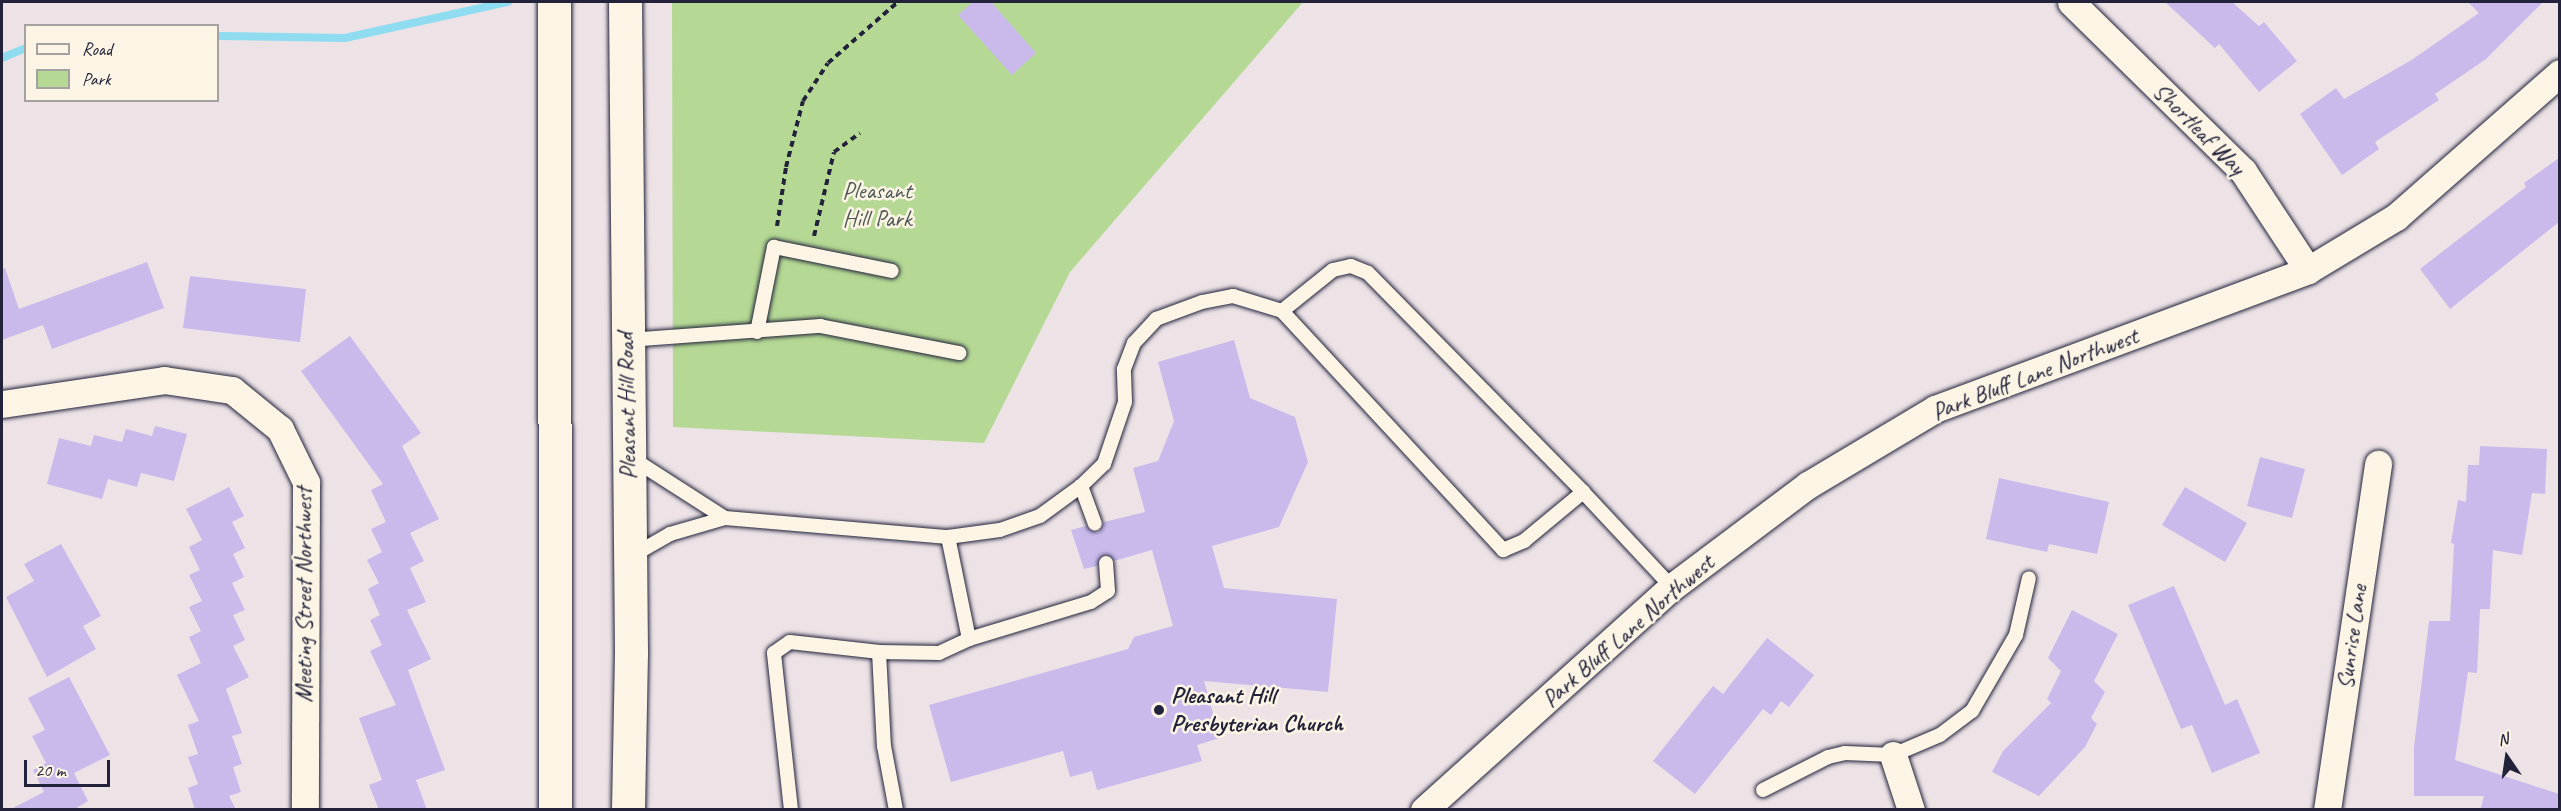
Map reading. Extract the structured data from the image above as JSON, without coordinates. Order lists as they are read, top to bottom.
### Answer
{
  "streets": {
    "highway": ["Pleasant Hill Road"],
    "street": [
      "Shortleaf Way",
      "Park Bluff Lane Northwest",
      "Meeting Street Northwest",
      "Sunrise Lane"
    ]
  },
  "crossings": [
    ["Shortleaf Way", "Park Bluff Lane Northwest"]
  ],
  "parks": ["Pleasant Hill Park"],
  "places": ["Pleasant Hill Presbyterian Church"],
  "legend": ["Road", "Park"],
  "scale_bar": "20 m",
  "north": "top"
}
